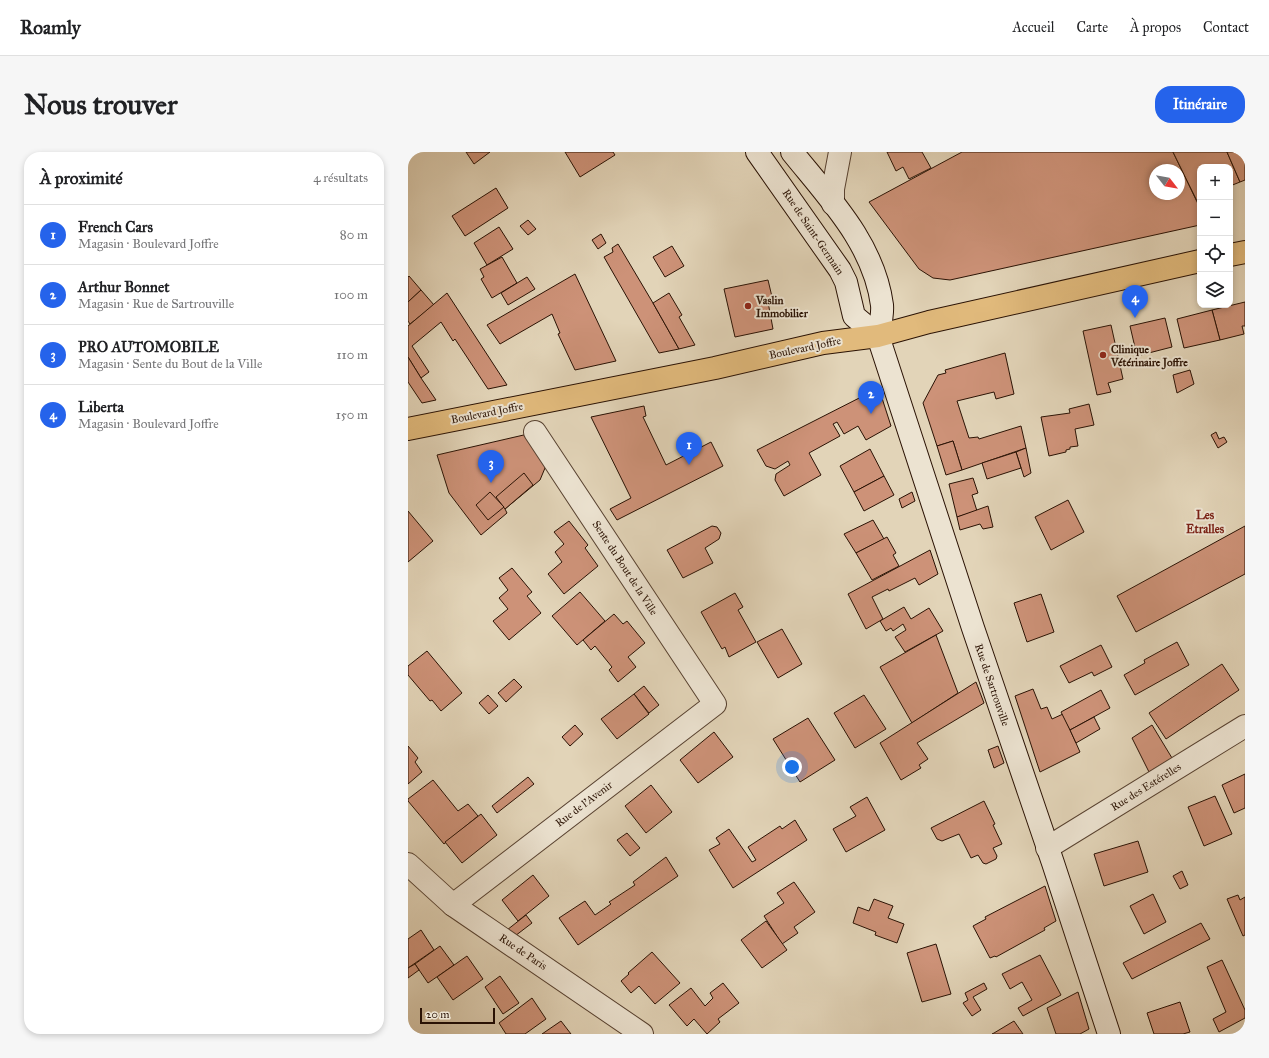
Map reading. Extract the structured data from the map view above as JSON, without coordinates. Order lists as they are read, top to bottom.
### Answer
{
  "streets": {
    "main road": ["Boulevard Joffre"],
    "street": [
      "Rue de Saint-Germain",
      "Sente du Bout de la Ville",
      "Rue de Sartrouville",
      "Rue des Estérelles",
      "Rue de l'Avenir",
      "Rue de Paris"
    ]
  },
  "crossings": [
    ["Rue de Saint-Germain", "Boulevard Joffre"],
    ["Rue de Saint-Germain", "Rue de Sartrouville"],
    ["Boulevard Joffre", "Rue de Sartrouville"],
    ["Sente du Bout de la Ville", "Rue de l'Avenir"],
    ["Rue de Sartrouville", "Rue des Estérelles"],
    ["Rue de l'Avenir", "Rue de Paris"]
  ],
  "districts": ["Les Etralles"],
  "places": ["Vaslin Immobilier", "Clinique Vétérinaire Joffre"],
  "scale_bar": "20 m",
  "north": "bottom right",
  "page": {
    "header": "Roamly",
    "nav": [
      "Accueil",
      "Carte",
      "À propos",
      "Contact"
    ],
    "buttons": "Itinéraire",
    "title": "Nous trouver",
    "heading": ["À proximité", "4 résultats"],
    "map_buttons": ["+", "−"],
    "list": [
      {
        "mark": "1",
        "name": "French Cars",
        "note": "Magasin · Boulevard Joffre",
        "value": "80 m"
      },
      {
        "mark": "2",
        "name": "Arthur Bonnet",
        "note": "Magasin · Rue de Sartrouville",
        "value": "100 m"
      },
      {
        "mark": "3",
        "name": "PRO AUTOMOBILE",
        "note": "Magasin · Sente du Bout de la Ville",
        "value": "110 m"
      },
      {
        "mark": "4",
        "name": "Liberta",
        "note": "Magasin · Boulevard Joffre",
        "value": "150 m"
      }
    ],
    "pins": [
      "4",
      "2",
      "1",
      "3"
    ],
    "scale": "20 m"
  }
}
